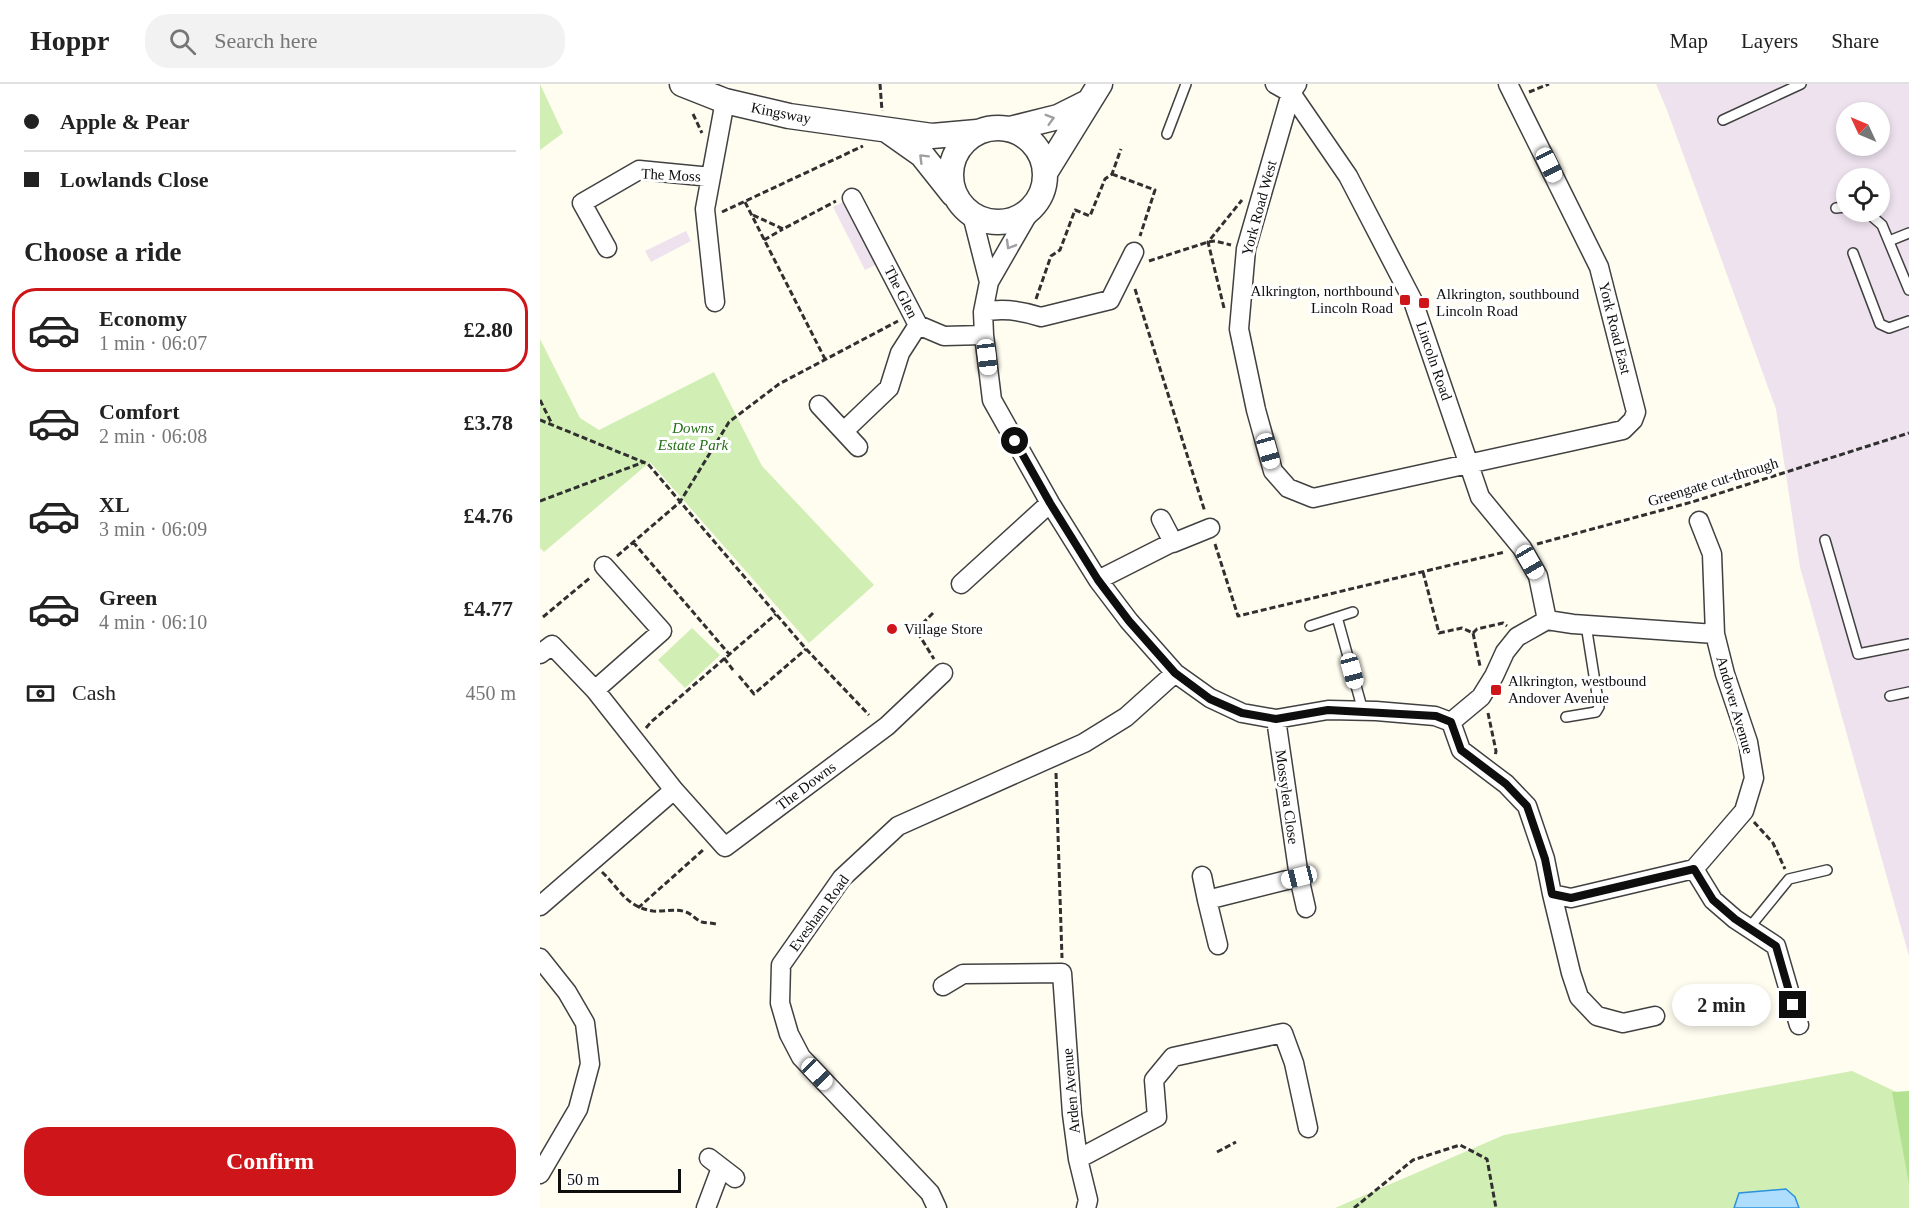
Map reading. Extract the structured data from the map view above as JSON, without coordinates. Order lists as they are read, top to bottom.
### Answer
{
  "streets": {
    "street": [
      "Kingsway",
      "The Moss",
      "York Road West",
      "The Glen",
      "York Road East",
      "Lincoln Road",
      "Andover Avenue",
      "The Downs",
      "Mossylea Close",
      "Evesham Road",
      "Arden Avenue"
    ],
    "path": ["Greengate cut-through"]
  },
  "crossings": [
    ["York Road West", "York Road East"],
    ["York Road West", "Lincoln Road"],
    ["York Road East", "Lincoln Road"],
    ["Lincoln Road", "Greengate cut-through"]
  ],
  "parks": ["Downs Estate Park"],
  "places": {
    "transit": ["Alkrington, northbound Lincoln Road", "Alkrington, southbound Lincoln Road", "Alkrington, westbound Andover Avenue"],
    "other": ["Village Store"]
  },
  "scale_bar": "50 m",
  "north": "top left",
  "page": {
    "header": "Hoppr",
    "search": "Search here",
    "nav": ["Map", "Layers", "Share"],
    "banner": ["Apple & Pear", "Lowlands Close"],
    "heading": "Choose a ride",
    "list": [
      {
        "name": "Economy",
        "note": "1 min · 06:07",
        "value": "£2.80"
      },
      {
        "name": "Comfort",
        "note": "2 min · 06:08",
        "value": "£3.78"
      },
      {
        "name": "XL",
        "note": "3 min · 06:09",
        "value": "£4.76"
      },
      {
        "name": "Green",
        "note": "4 min · 06:10",
        "value": "£4.77"
      }
    ],
    "pay": ["Cash", "450 m"],
    "bubble": "2 min",
    "buttons": "Confirm",
    "scale": "50 m"
  }
}
